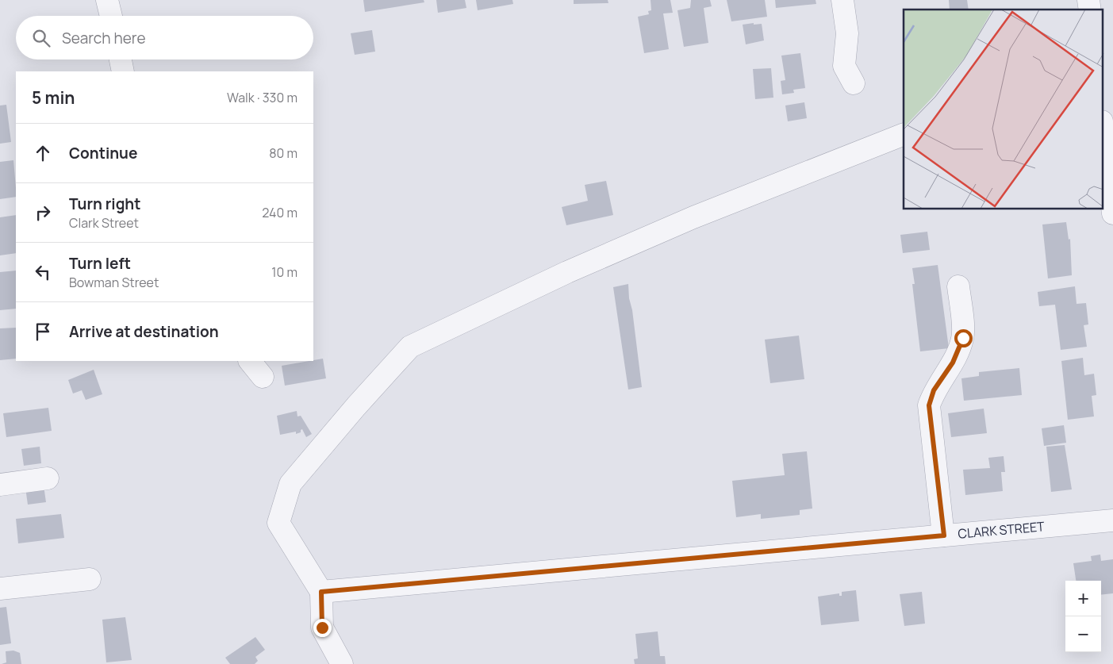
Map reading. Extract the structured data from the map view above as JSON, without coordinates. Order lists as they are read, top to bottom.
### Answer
{
  "streets": {
    "street": ["CLARK STREET"]
  },
  "page": {
    "search": "Search here",
    "heading": ["5 min", "Walk · 330 m"],
    "list": [
      ["Continue", "80 m"],
      ["Turn right", "Clark Street", "240 m"],
      ["Turn left", "Bowman Street", "10 m"],
      "Arrive at destination"
    ],
    "map_buttons": ["+", "−"]
  }
}
